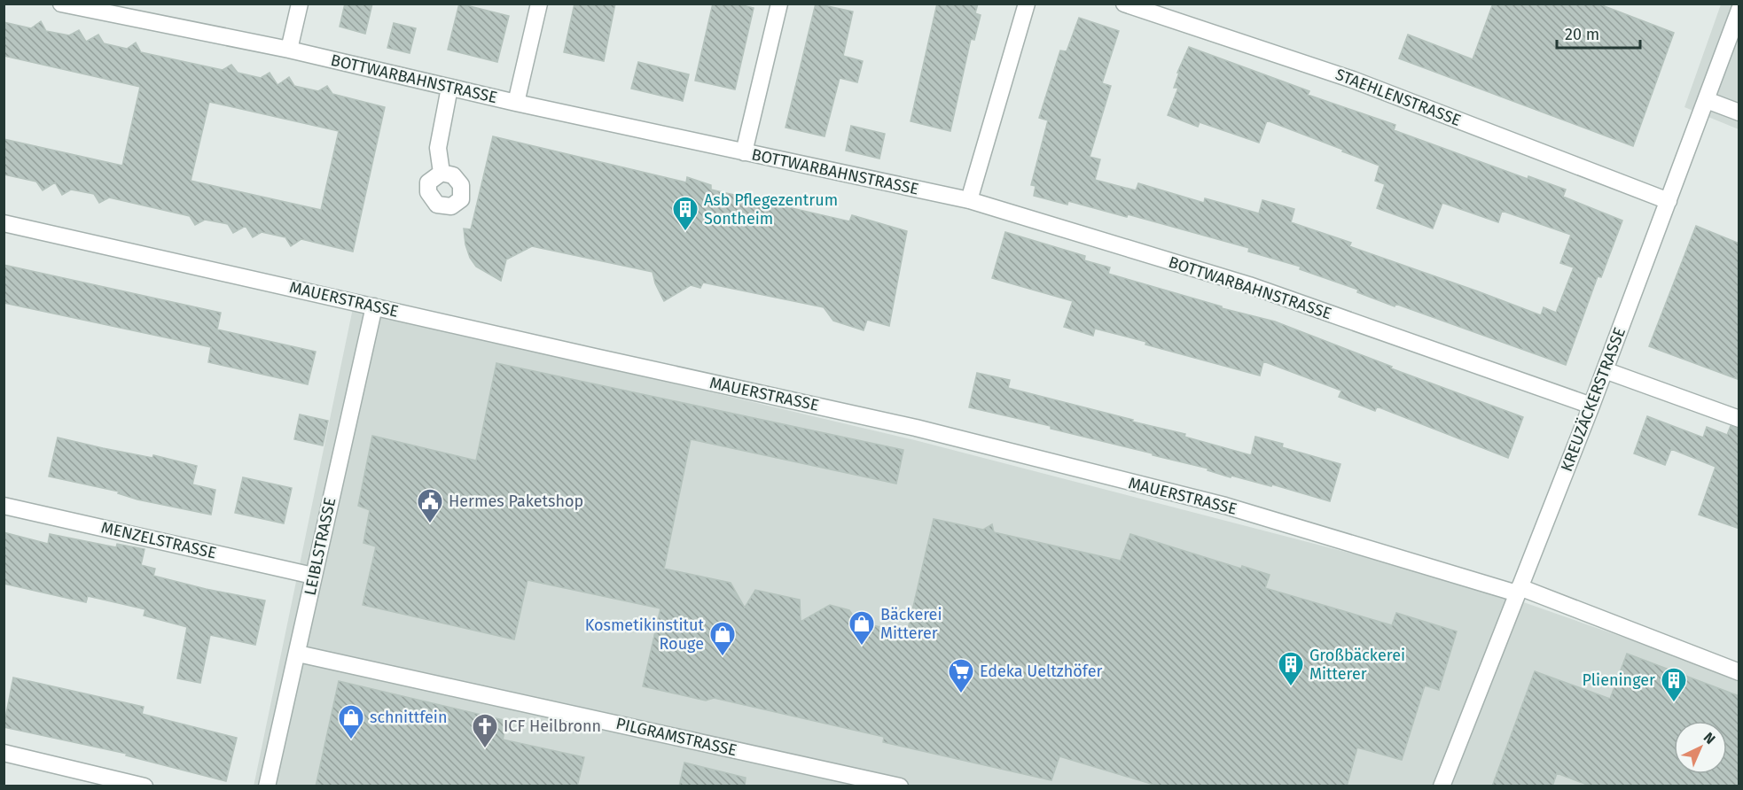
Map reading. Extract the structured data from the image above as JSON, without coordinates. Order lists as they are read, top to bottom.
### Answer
{
  "streets": {
    "street": [
      "BOTTWARBAHNSTRASSE",
      "STAEHLENSTRASSE",
      "MAUERSTRASSE",
      "KREUZÄCKERSTRASSE",
      "MENZELSTRASSE",
      "LEIBLSTRASSE",
      "PILGRAMSTRASSE"
    ]
  },
  "crossings": [
    ["BOTTWARBAHNSTRASSE", "KREUZÄCKERSTRASSE"],
    ["STAEHLENSTRASSE", "KREUZÄCKERSTRASSE"],
    ["MAUERSTRASSE", "KREUZÄCKERSTRASSE"],
    ["MAUERSTRASSE", "LEIBLSTRASSE"],
    ["MENZELSTRASSE", "LEIBLSTRASSE"],
    ["LEIBLSTRASSE", "PILGRAMSTRASSE"]
  ],
  "places": {
    "building": ["Asb Pflegezentrum Sontheim", "Großbäckerei Mitterer", "Plieninger"],
    "public building": ["Hermes Paketshop"],
    "shop": ["Bäckerei Mitterer", "Kosmetikinstitut Rouge", "schnittfein"],
    "supermarket": ["Edeka Ueltzhöfer"],
    "church": ["ICF Heilbronn"]
  },
  "scale_bar": "20 m",
  "north": "top right"
}
